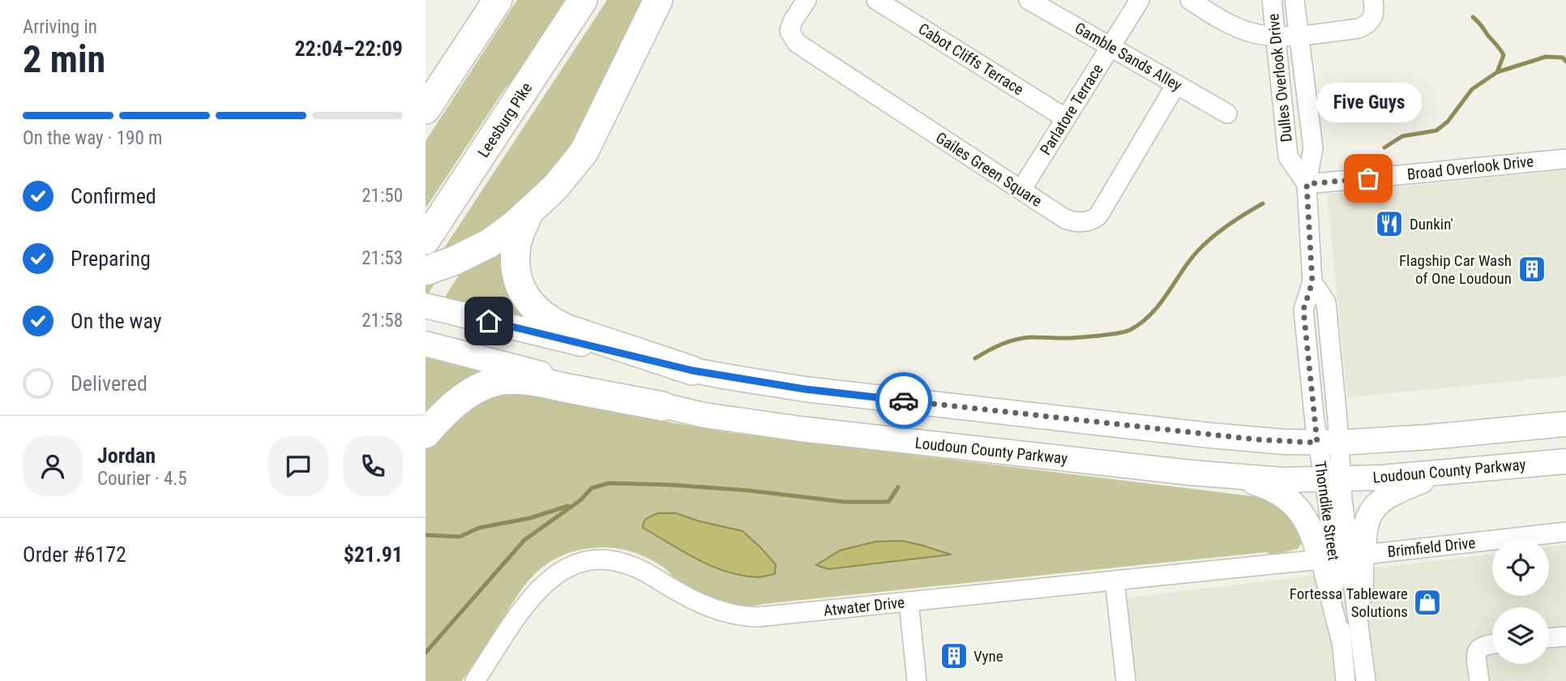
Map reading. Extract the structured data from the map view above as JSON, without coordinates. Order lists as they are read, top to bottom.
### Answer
{
  "streets": {
    "highway": ["Leesburg Pike"],
    "main road": ["Loudoun County Parkway"],
    "street": [
      "Gamble Sands Alley",
      "Cabot Cliffs Terrace",
      "Dulles Overlook Drive",
      "Parlatore Terrace",
      "Broad Overlook Drive",
      "Gailes Green Square",
      "Thorndike Street",
      "Brimfield Drive",
      "Atwater Drive"
    ]
  },
  "crossings": [
    ["Gamble Sands Alley", "Parlatore Terrace"],
    ["Gamble Sands Alley", "Gailes Green Square"],
    ["Cabot Cliffs Terrace", "Parlatore Terrace"],
    ["Dulles Overlook Drive", "Broad Overlook Drive"],
    ["Dulles Overlook Drive", "Thorndike Street"],
    ["Parlatore Terrace", "Gailes Green Square"],
    ["Loudoun County Parkway", "Thorndike Street"]
  ],
  "places": {
    "other": ["Five Guys"],
    "restaurant": ["Dunkin'"],
    "building": ["Flagship Car Wash of One Loudoun", "Vyne"],
    "shop": ["Fortessa Tableware Solutions"]
  },
  "page": {
    "heading": ["2 min", "Arriving in", "22:04–22:09"],
    "panel": [
      "Jordan",
      "Courier · 4.5",
      "Order #6172",
      "$21.91"
    ],
    "bubble": "Five Guys",
    "bar": "On the way · 190 m",
    "list": [
      ["Confirmed", "21:50"],
      ["Preparing", "21:53"],
      ["On the way", "21:58"],
      "Delivered"
    ]
  }
}
